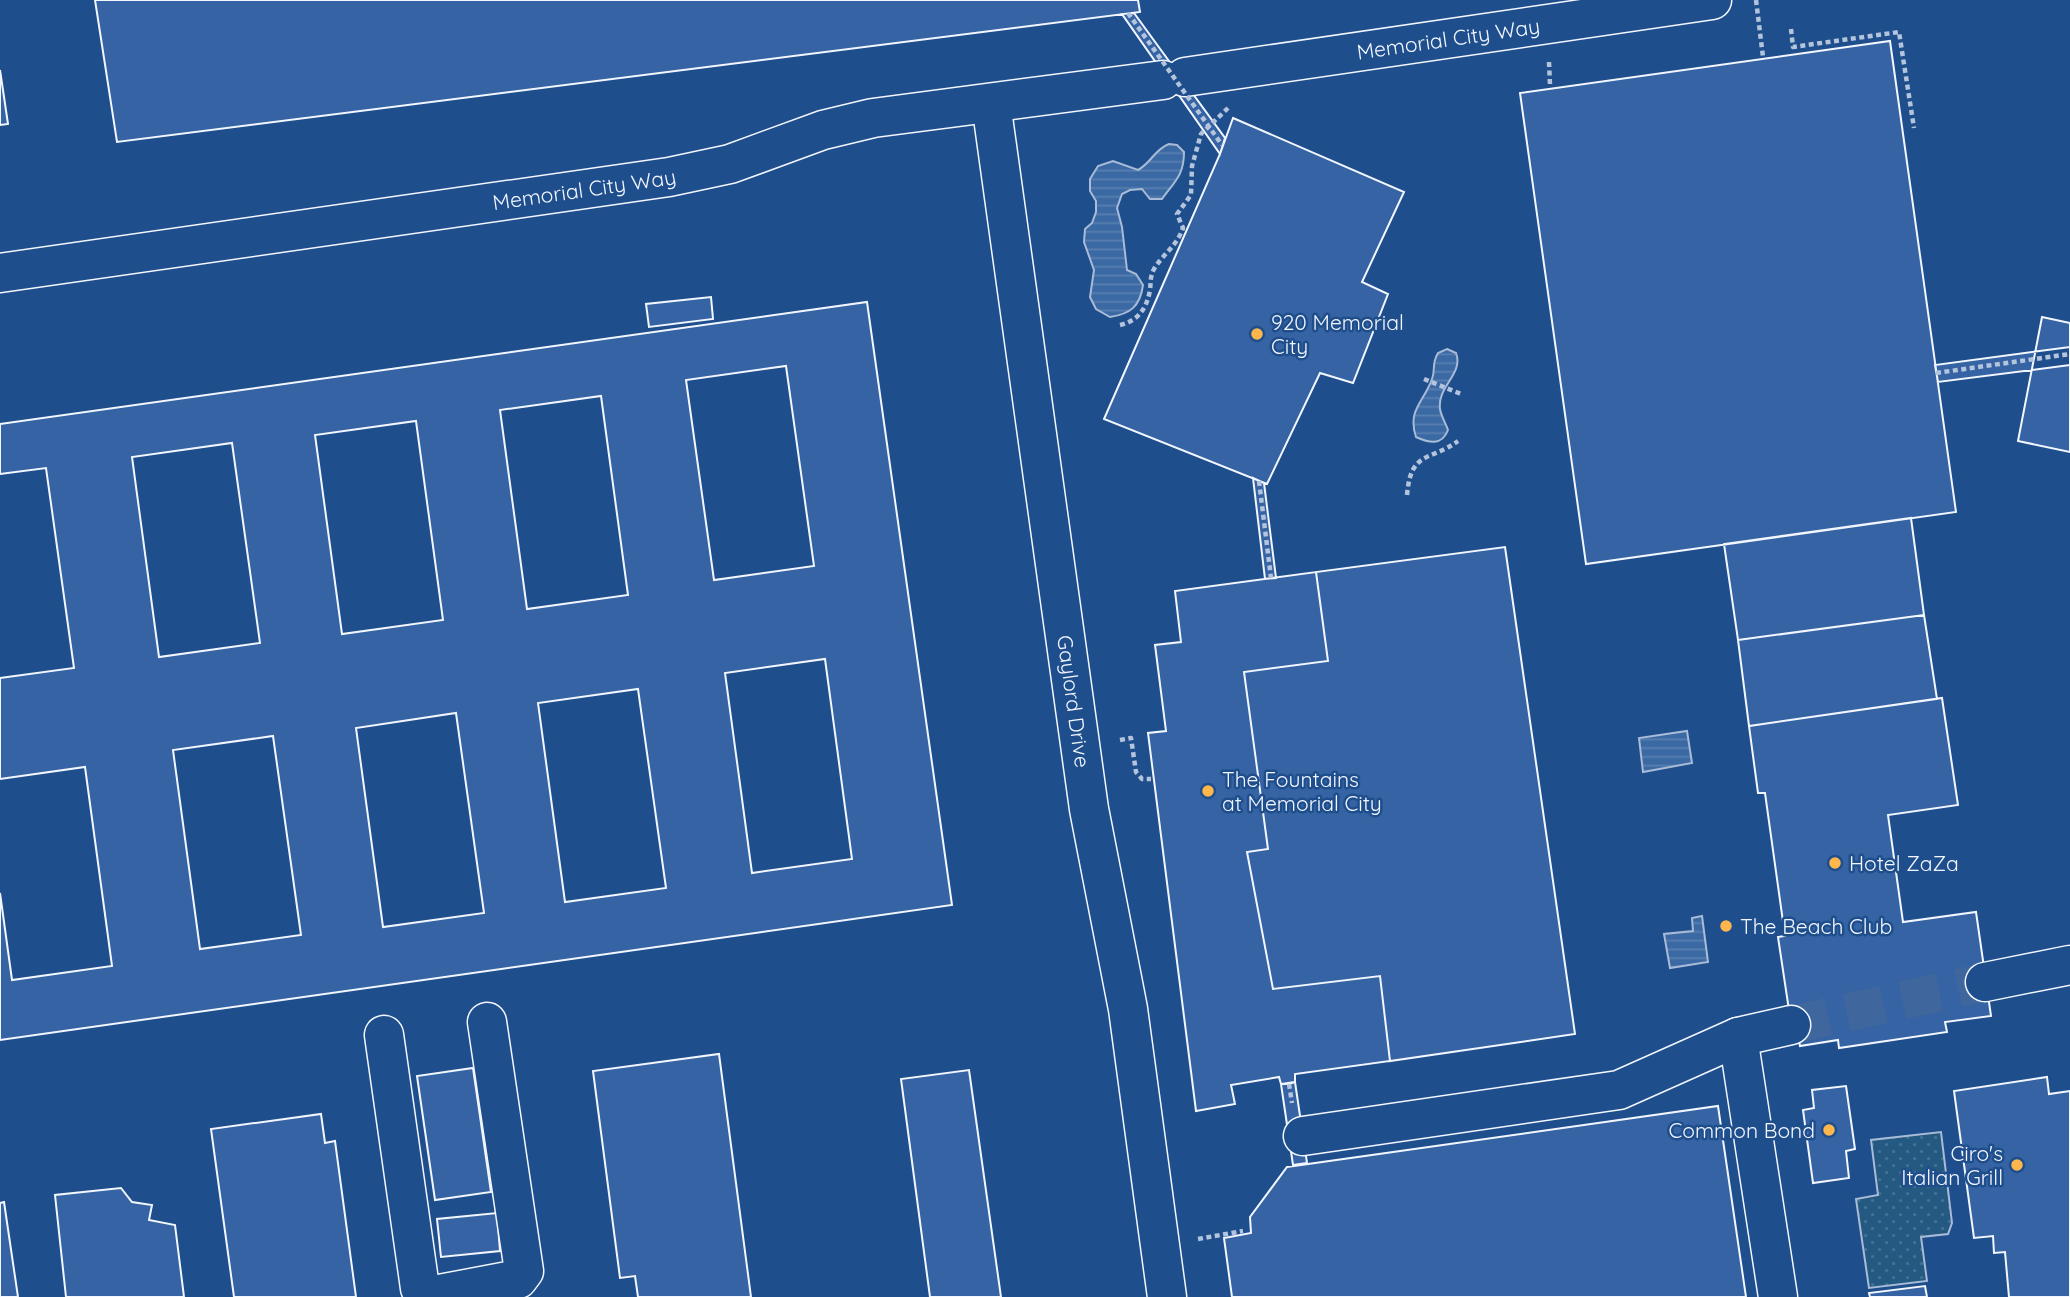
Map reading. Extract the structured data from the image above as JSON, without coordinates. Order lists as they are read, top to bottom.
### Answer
{
  "streets": {
    "street": ["Memorial City Way", "Gaylord Drive"]
  },
  "crossings": [
    ["Memorial City Way", "Gaylord Drive"]
  ],
  "places": [
    "920 Memorial City",
    "The Fountains at Memorial City",
    "Hotel ZaZa",
    "The Beach Club",
    "Common Bond",
    "Ciro's Italian Grill"
  ]
}
